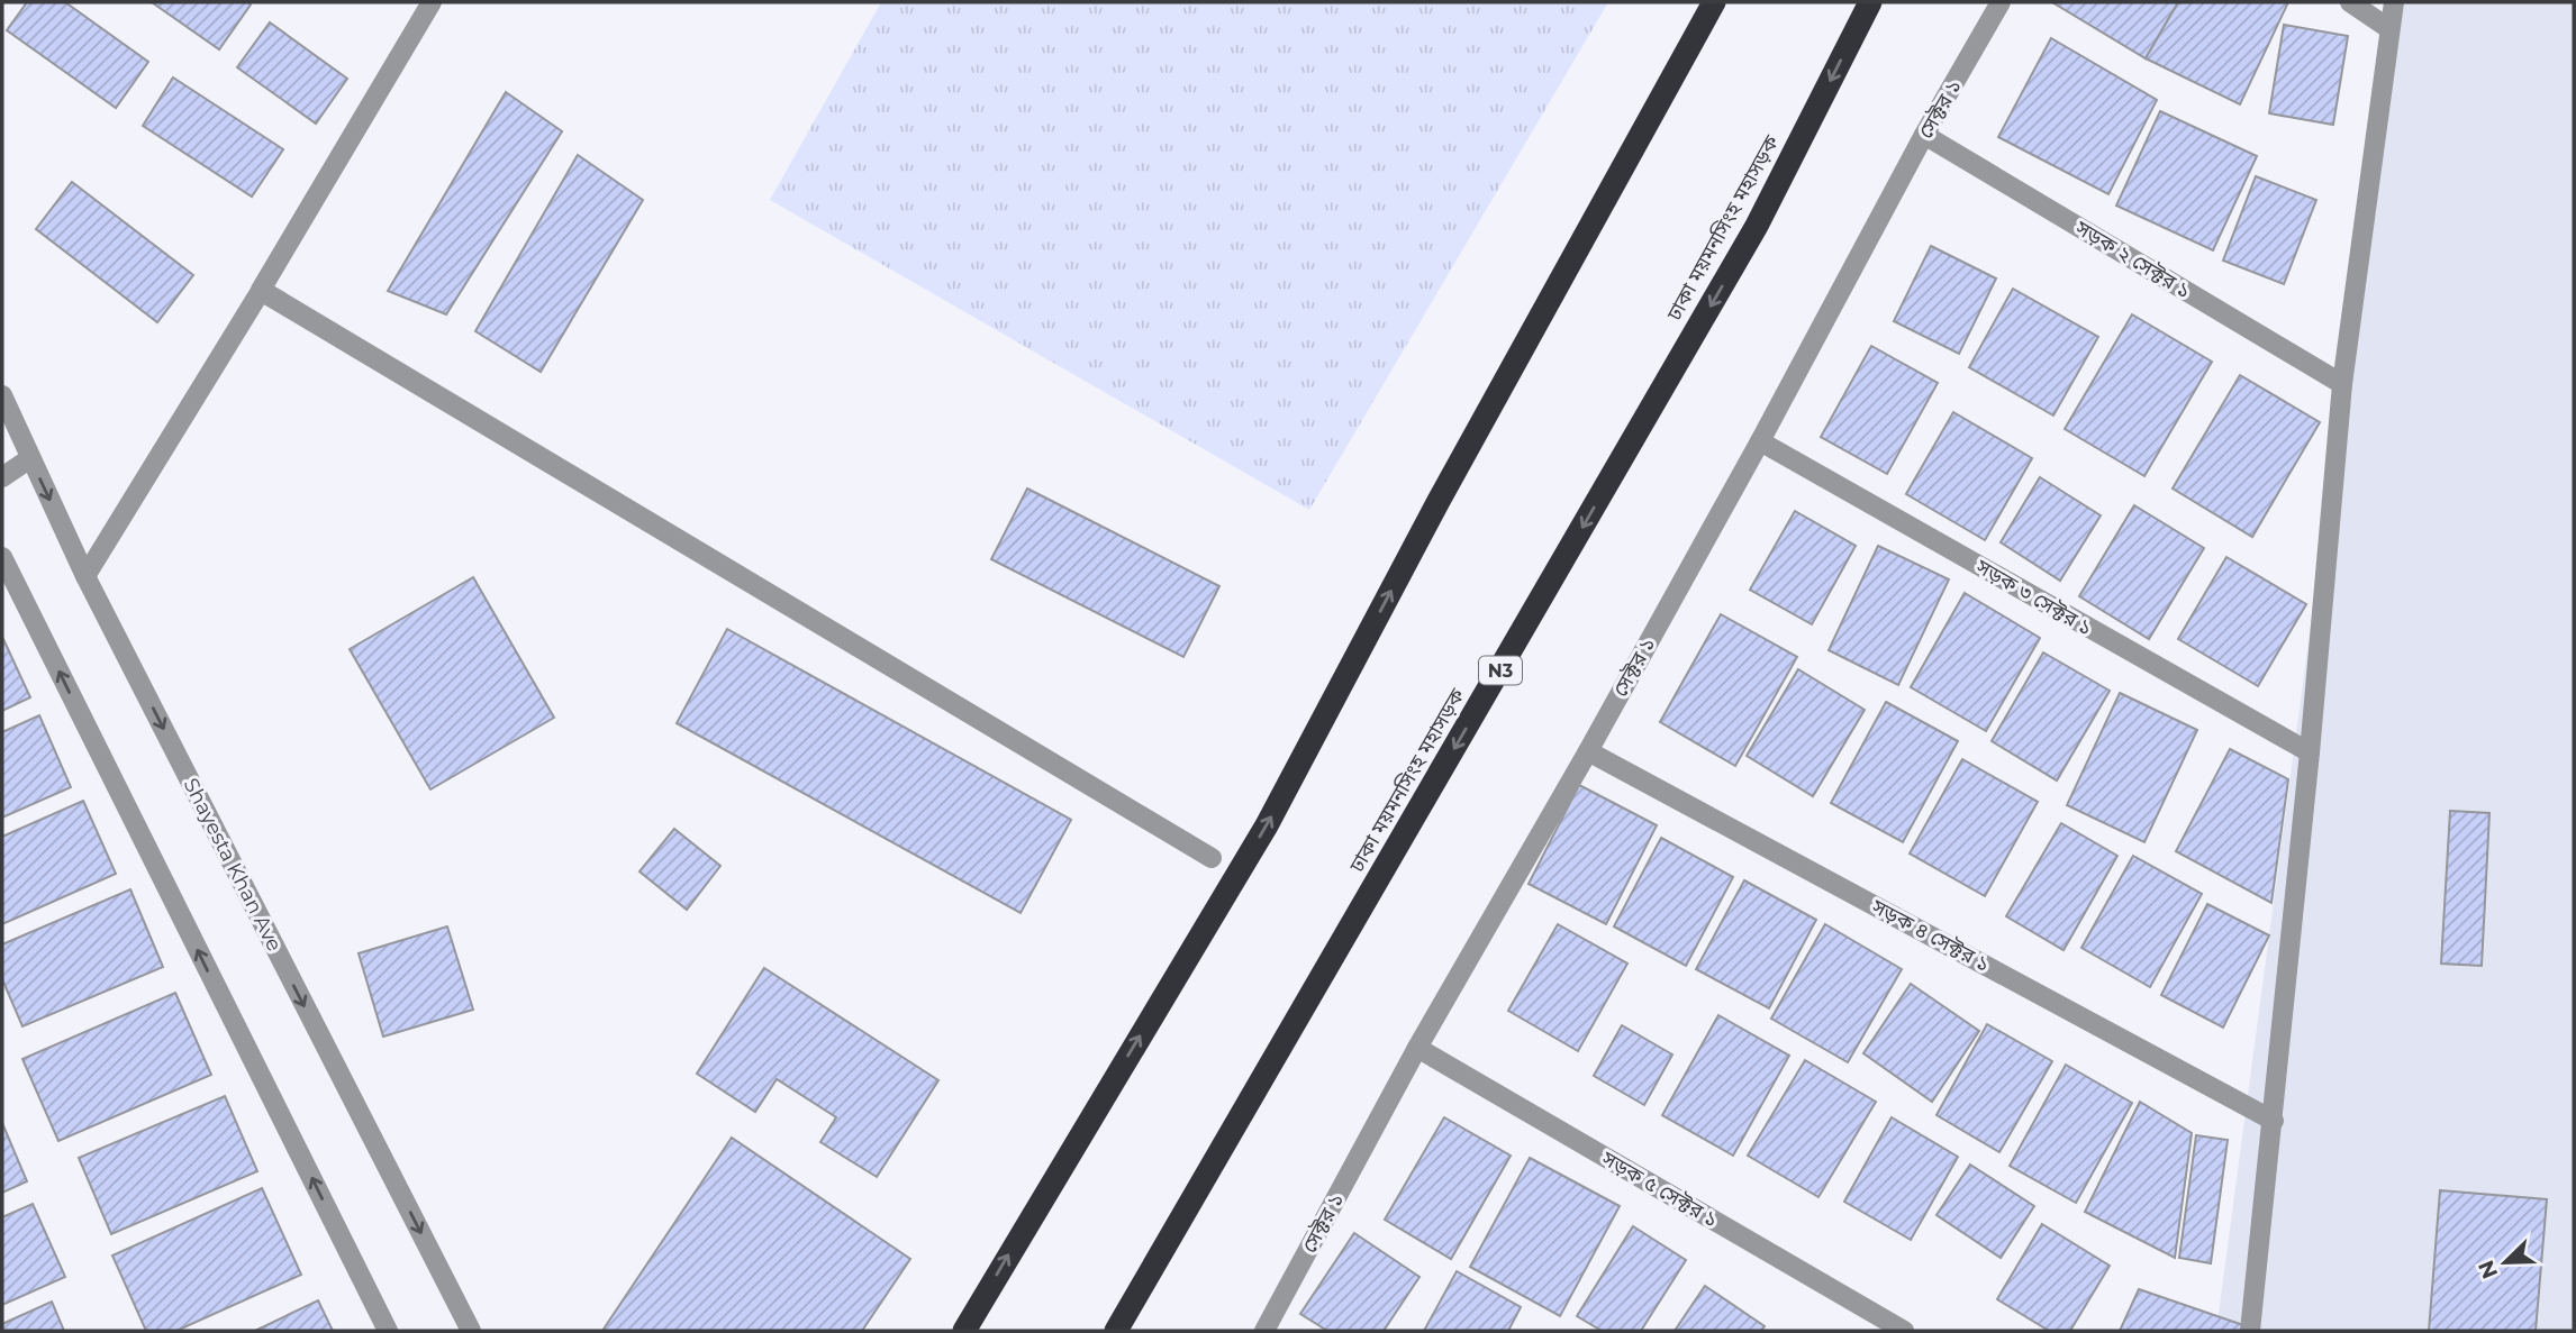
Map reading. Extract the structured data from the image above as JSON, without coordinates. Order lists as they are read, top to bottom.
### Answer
{
  "streets": {
    "highway": ["ঢাকা ময়মনসিংহ মহাসড়ক", "N3"],
    "street": [
      "সেক্টর ১",
      "সড়ক ২ সেক্টর ১",
      "সড়ক ৩ সেক্টর ১",
      "Shayesta Khan Ave",
      "সড়ক ৪ সেক্টর ১",
      "সড়ক ৫ সেক্টর ১"
    ]
  },
  "crossings": [
    ["সেক্টর ১", "সড়ক ২ সেক্টর ১"],
    ["সেক্টর ১", "সড়ক ৩ সেক্টর ১"],
    ["সেক্টর ১", "সড়ক ৪ সেক্টর ১"],
    ["সেক্টর ১", "সড়ক ৫ সেক্টর ১"]
  ],
  "north": "bottom left"
}
